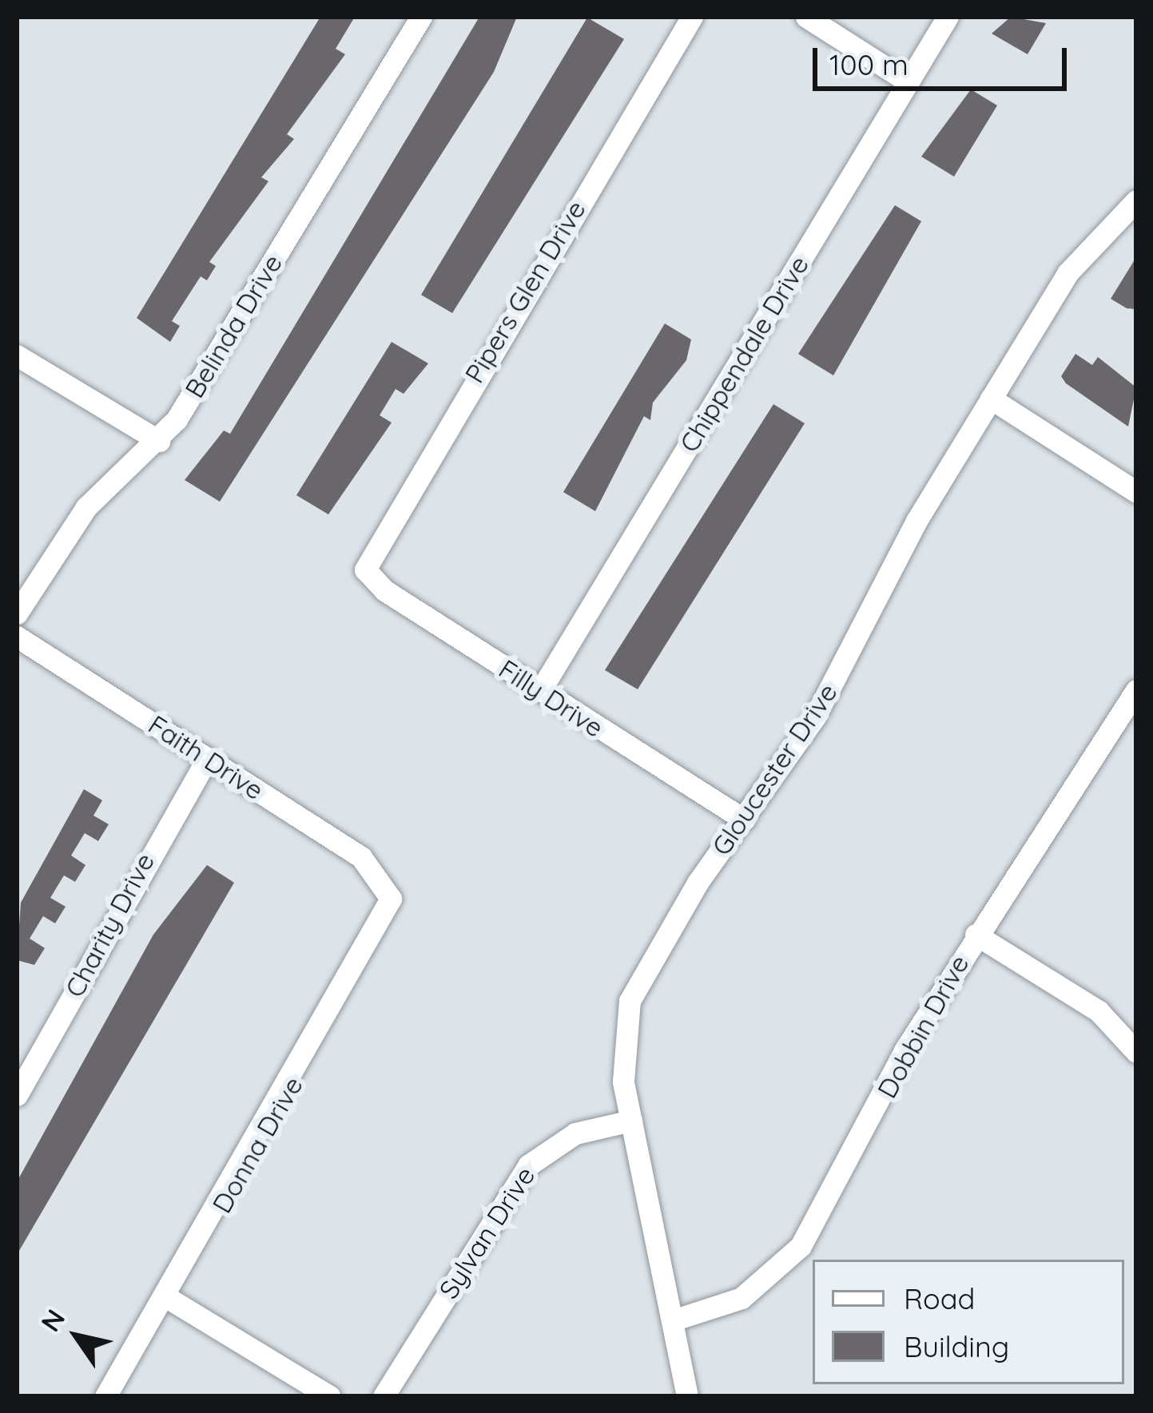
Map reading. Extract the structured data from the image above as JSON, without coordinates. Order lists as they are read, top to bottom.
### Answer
{
  "streets": {
    "street": [
      "Pipers Glen Drive",
      "Belinda Drive",
      "Chippendale Drive",
      "Filly Drive",
      "Faith Drive",
      "Gloucester Drive",
      "Charity Drive",
      "Dobbin Drive",
      "Donna Drive",
      "Sylvan Drive"
    ]
  },
  "crossings": [
    ["Pipers Glen Drive", "Filly Drive"],
    ["Chippendale Drive", "Filly Drive"],
    ["Filly Drive", "Gloucester Drive"],
    ["Faith Drive", "Charity Drive"],
    ["Faith Drive", "Donna Drive"],
    ["Gloucester Drive", "Dobbin Drive"],
    ["Gloucester Drive", "Sylvan Drive"]
  ],
  "legend": ["Road", "Building"],
  "scale_bar": "100 m",
  "north": "top left"
}
